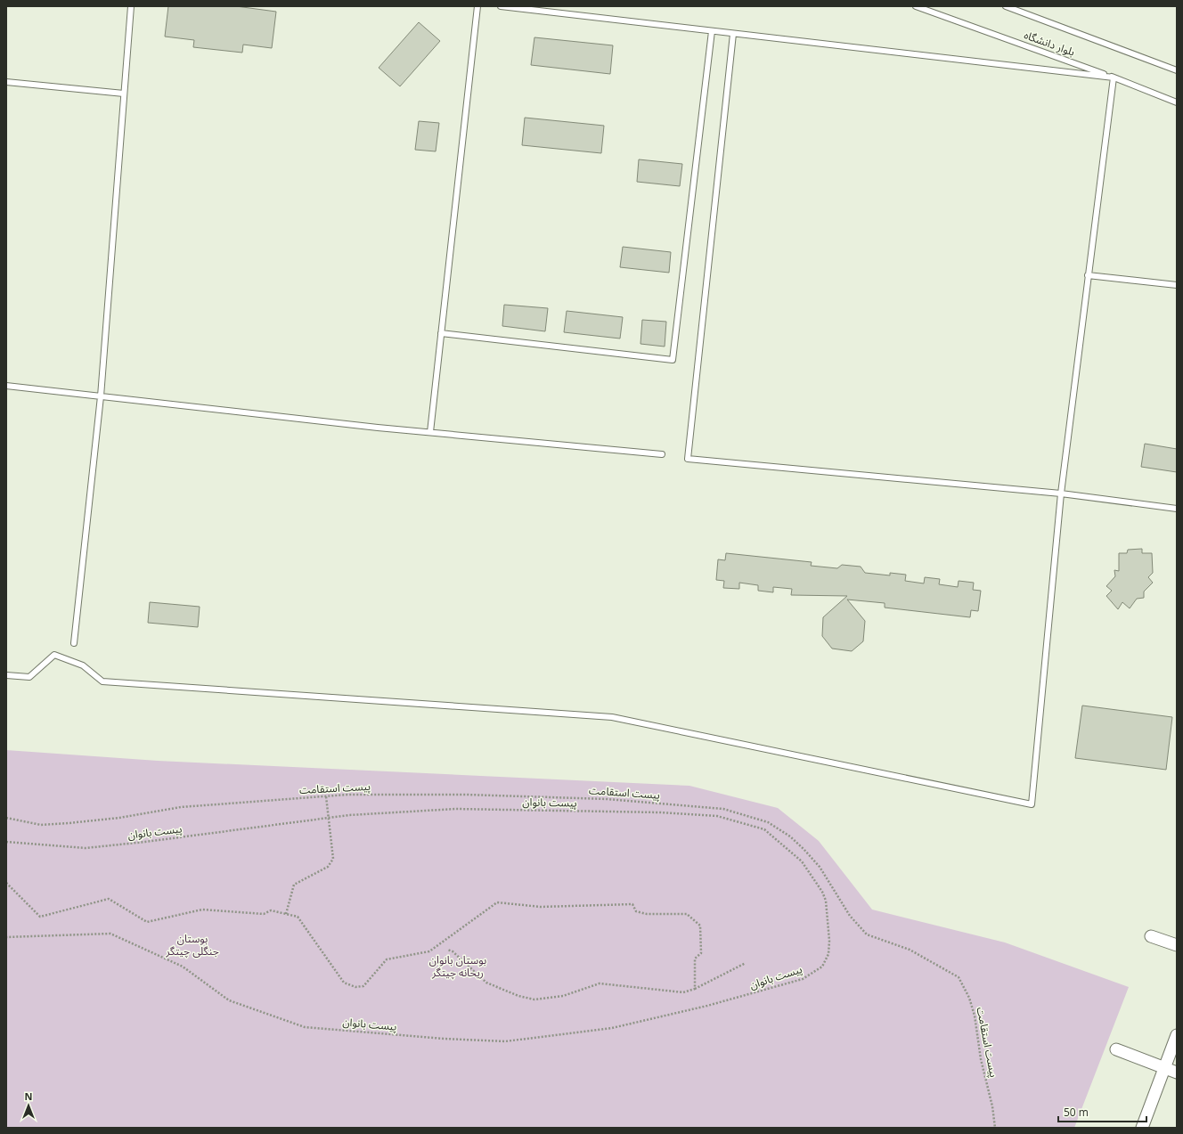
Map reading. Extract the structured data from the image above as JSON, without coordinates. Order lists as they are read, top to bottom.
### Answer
{
  "streets": {
    "lane": ["بلوار دانشگاه"],
    "path": ["پیست استقامت", "پیست بانوان"]
  },
  "parks": ["بوستان جنگلی چیتگر", "بوستان بانوان ریحانه چیتگر"],
  "scale_bar": "50 m",
  "north": "top"
}
